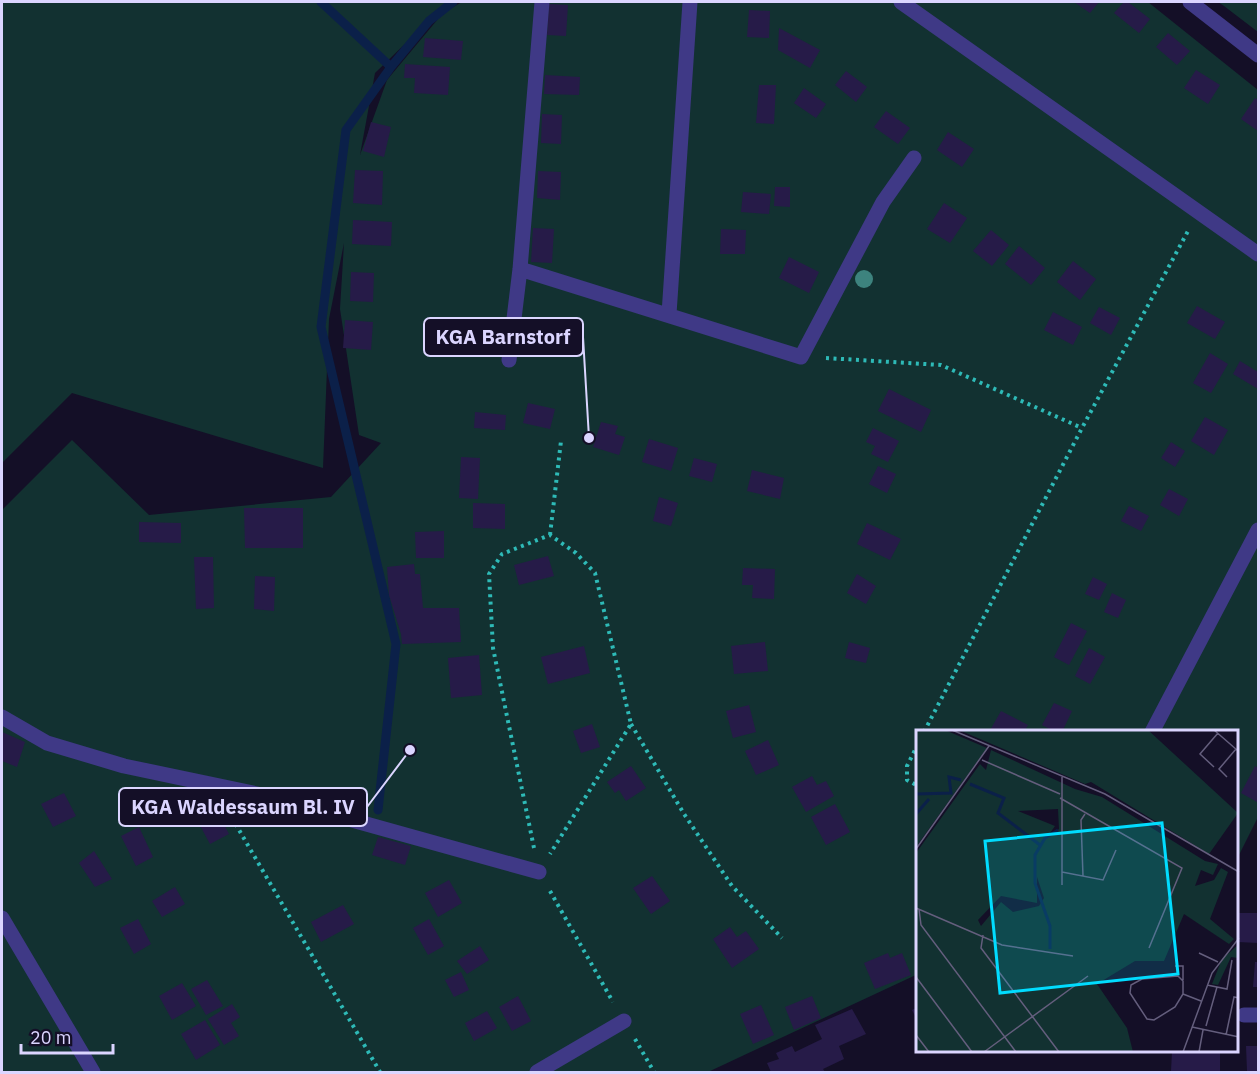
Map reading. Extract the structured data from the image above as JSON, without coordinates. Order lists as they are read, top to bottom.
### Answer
{
  "places": ["KGA Barnstorf", "KGA Waldessaum Bl. IV"],
  "scale_bar": "20 m"
}
